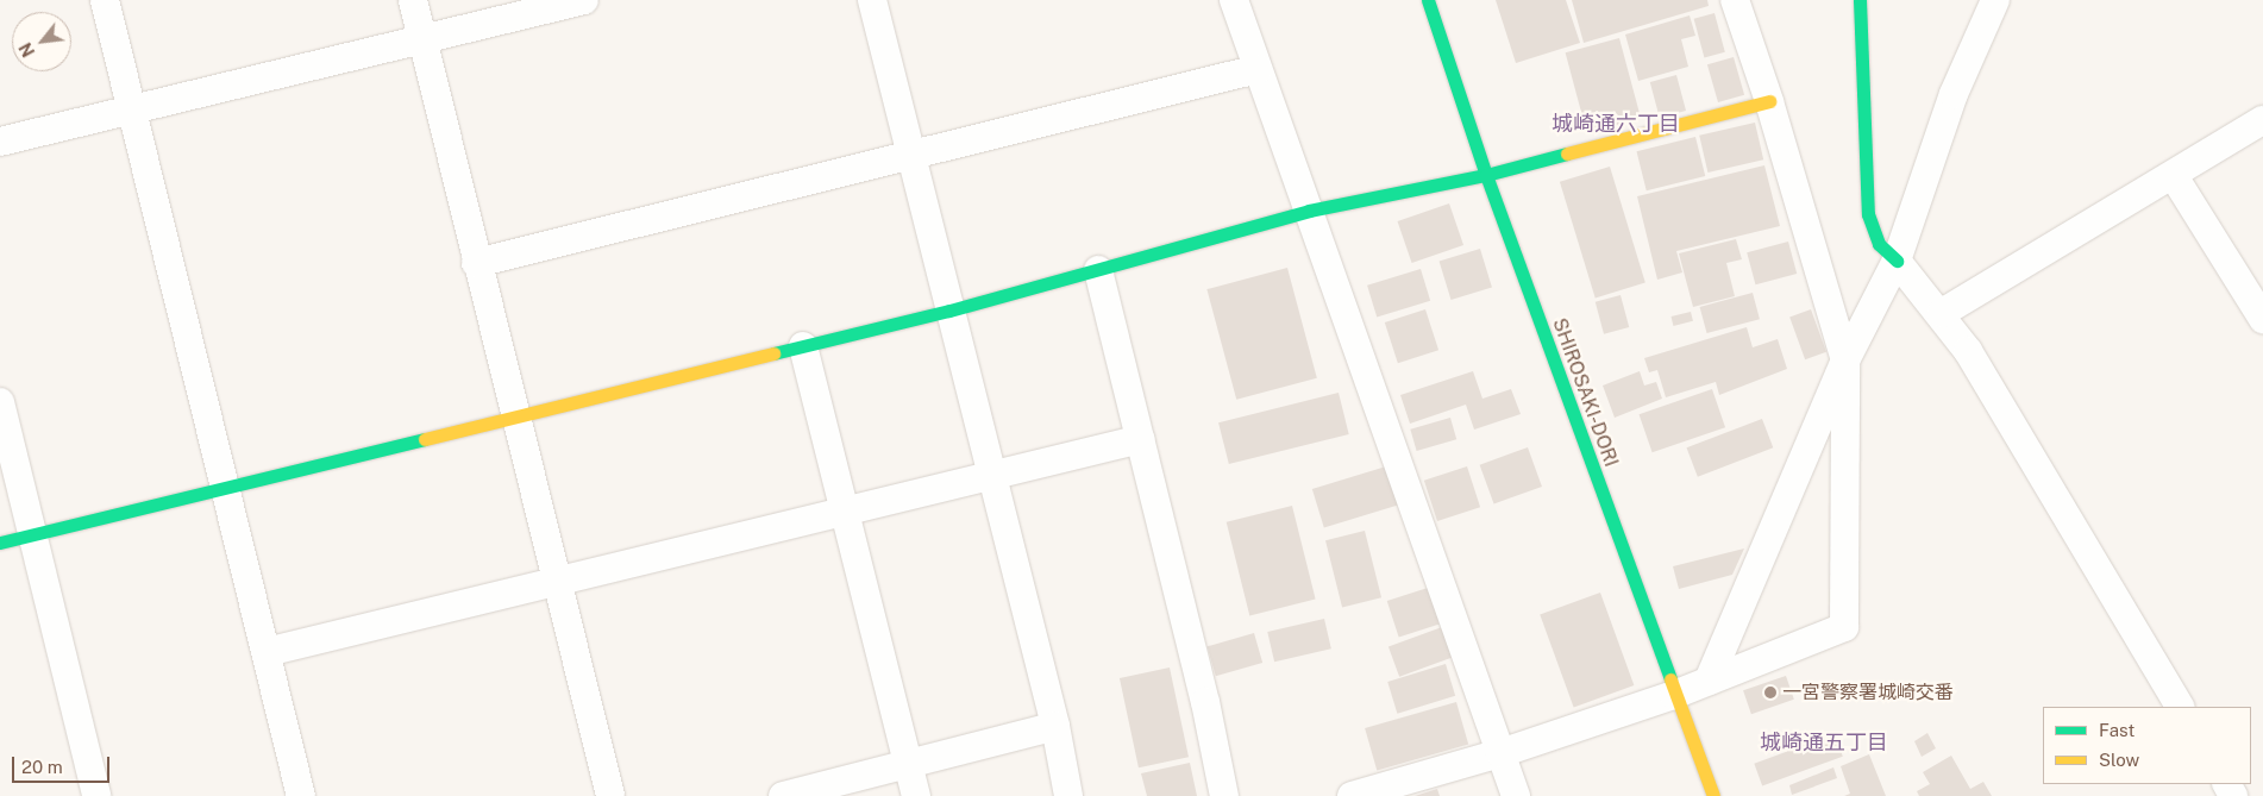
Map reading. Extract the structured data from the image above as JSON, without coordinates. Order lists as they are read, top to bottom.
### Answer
{
  "streets": {
    "street": ["SHIROSAKI-DORI"]
  },
  "districts": ["城崎通六丁目", "城崎通五丁目"],
  "places": ["一宮警察署城崎交番"],
  "legend": ["Fast", "Slow"],
  "scale_bar": "20 m",
  "north": "bottom left"
}
